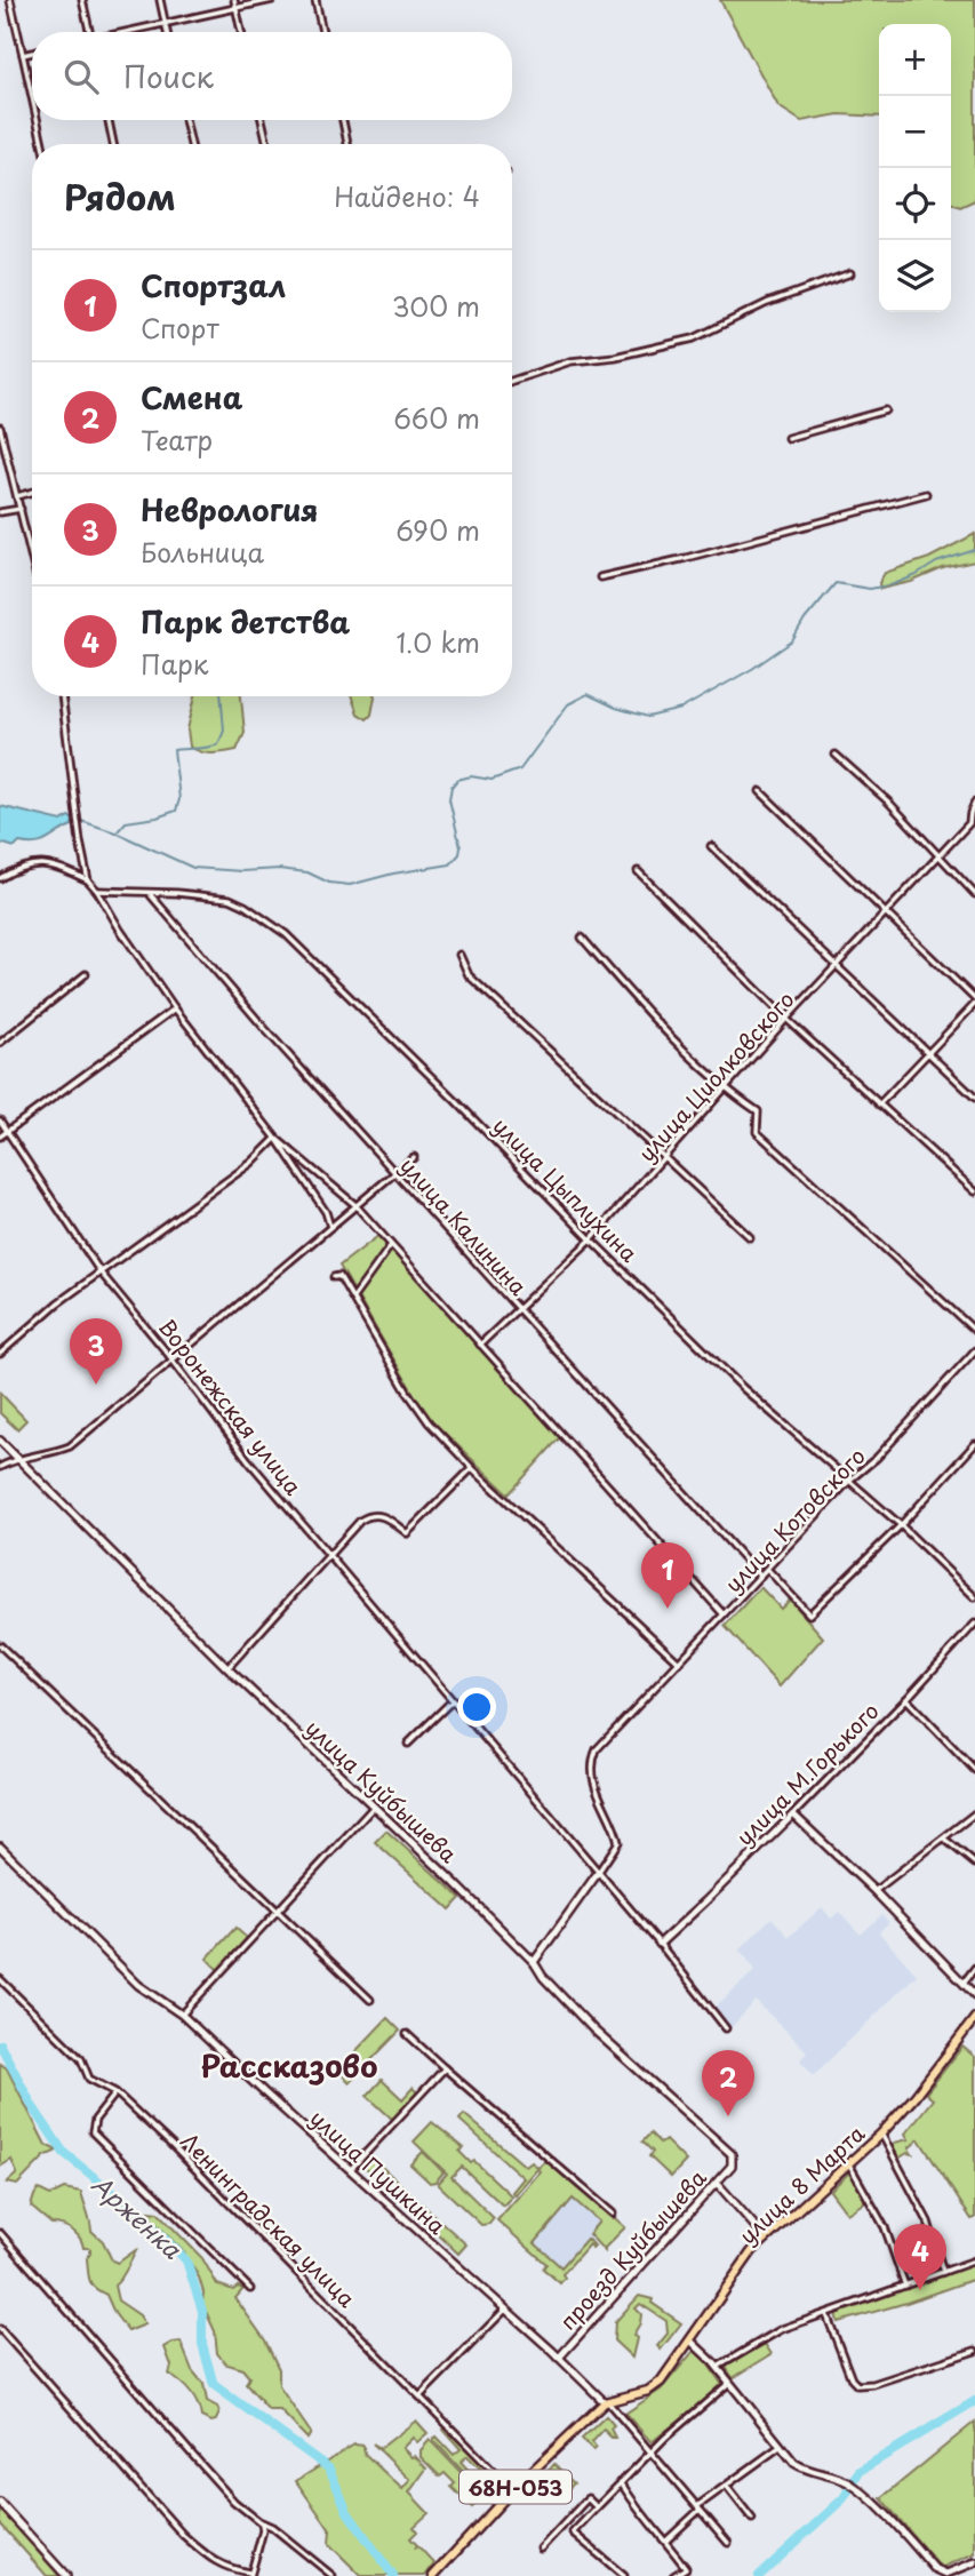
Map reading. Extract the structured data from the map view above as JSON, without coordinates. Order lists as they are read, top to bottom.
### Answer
{
  "streets": {
    "main road": ["улица 8 Марта", "68Н-053"],
    "street": [
      "улица Циолковского",
      "улица Цыплухина",
      "улица Калинина",
      "Воронежская улица",
      "улица Котовского",
      "улица М.Горького",
      "улица Куйбышева",
      "улица Пушкина",
      "Ленинградская улица",
      "проезд Куйбышева"
    ]
  },
  "crossings": [
    ["улица Циолковского", "улица Цыплухина"],
    ["улица Циолковского", "улица Калинина"],
    ["улица Цыплухина", "улица Калинина"],
    ["улица Цыплухина", "улица Котовского"],
    ["улица Калинина", "улица Котовского"],
    ["Воронежская улица", "улица Котовского"],
    ["Воронежская улица", "улица М.Горького"],
    ["улица Куйбышева", "проезд Куйбышева"],
    ["улица Пушкина", "улица 8 Марта"],
    ["улица Пушкина", "проезд Куйбышева"],
    ["улица Пушкина", "68Н-053"],
    ["улица 8 Марта", "68Н-053"],
    ["Ленинградская улица", "68Н-053"]
  ],
  "districts": ["Рассказово"],
  "water": ["Арженка"],
  "page": {
    "map_buttons": ["+", "−"],
    "search": "Поиск",
    "heading": ["Рядом", "Найдено: 4"],
    "list": [
      {
        "mark": "1",
        "name": "Спортзал",
        "note": "Спорт",
        "value": "300 m"
      },
      {
        "mark": "2",
        "name": "Смена",
        "note": "Театр",
        "value": "660 m"
      },
      {
        "mark": "3",
        "name": "Неврология",
        "note": "Больница",
        "value": "690 m"
      },
      {
        "mark": "4",
        "name": "Парк детства",
        "note": "Парк",
        "value": "1.0 km"
      }
    ],
    "pins": [
      "3",
      "1",
      "2",
      "4"
    ]
  }
}
